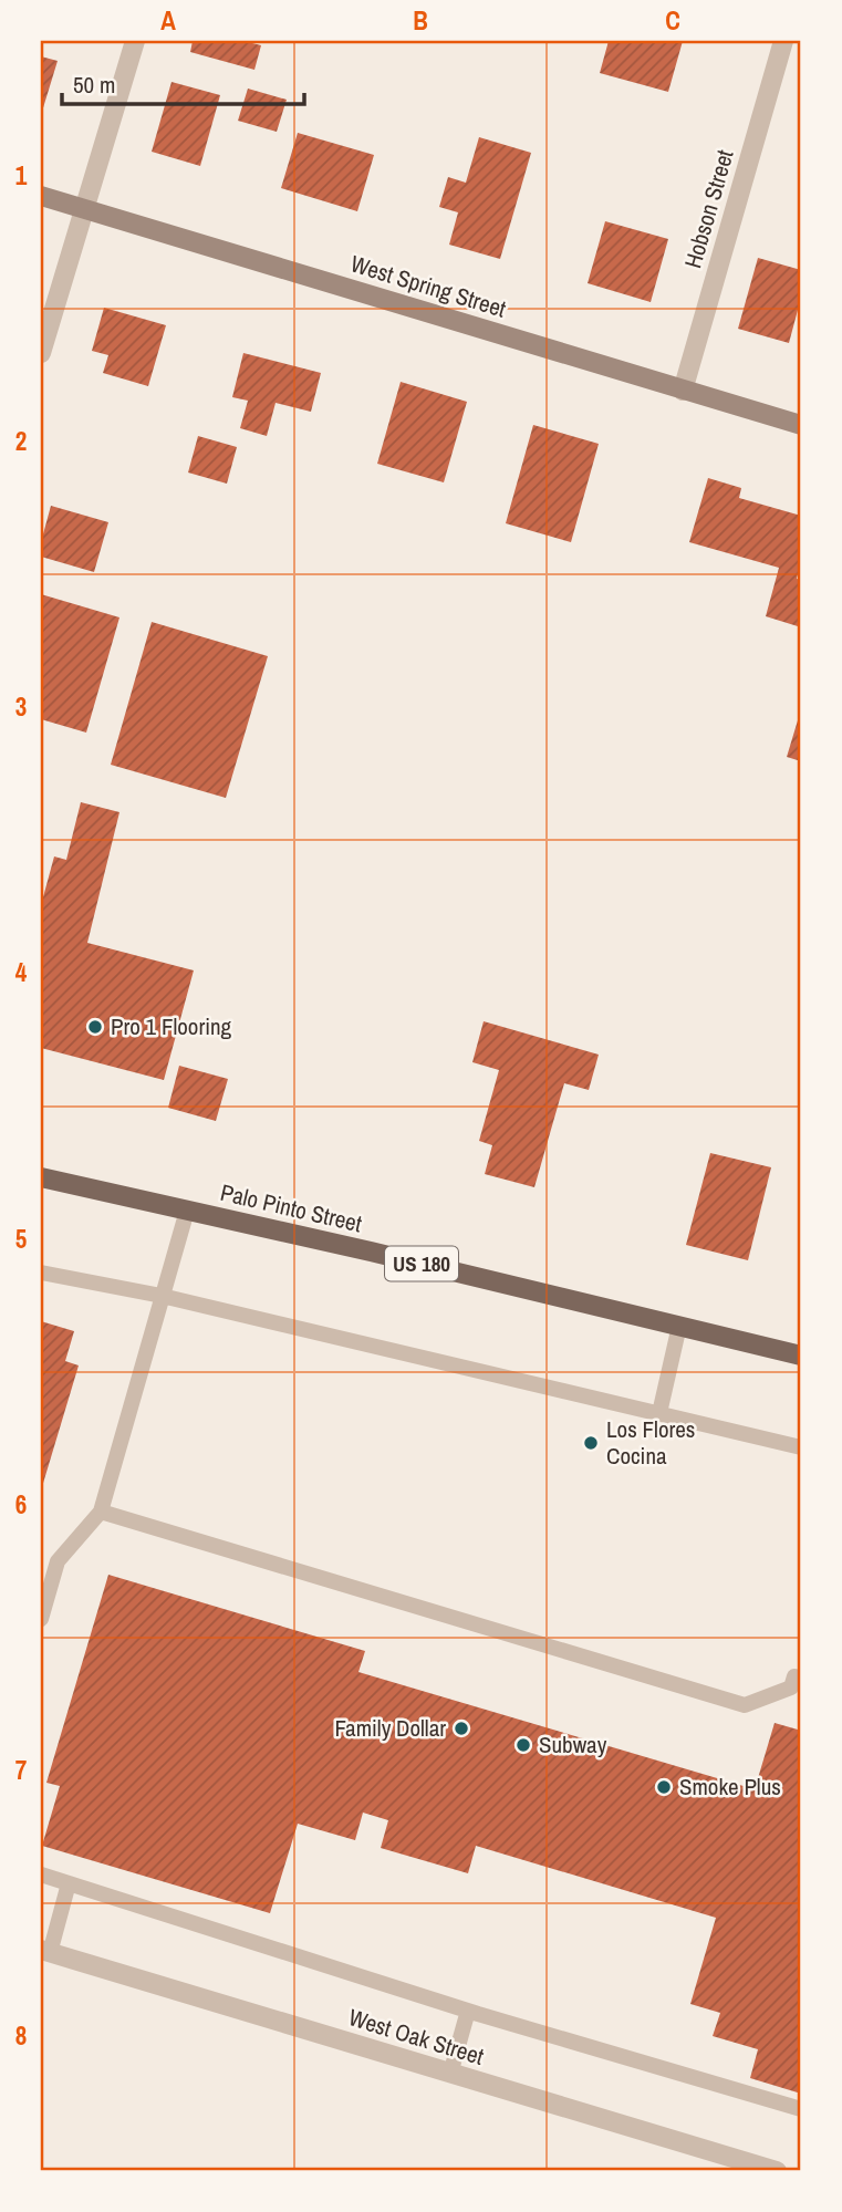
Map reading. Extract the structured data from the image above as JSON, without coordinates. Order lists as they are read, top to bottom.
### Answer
{
  "streets": {
    "main road": ["Palo Pinto Street", "US 180"],
    "street": ["Hobson Street", "West Spring Street", "West Oak Street"]
  },
  "crossings": [
    ["Hobson Street", "West Spring Street"]
  ],
  "places": [
    "Pro 1 Flooring",
    "Los Flores Cocina",
    "Family Dollar",
    "Subway",
    "Smoke Plus"
  ],
  "scale_bar": "50 m",
  "grid": {
    "columns": ["A", "B", "C"],
    "rows": [
      "1",
      "2",
      "3",
      "4",
      "5",
      "6",
      "7",
      "8"
    ]
  }
}
